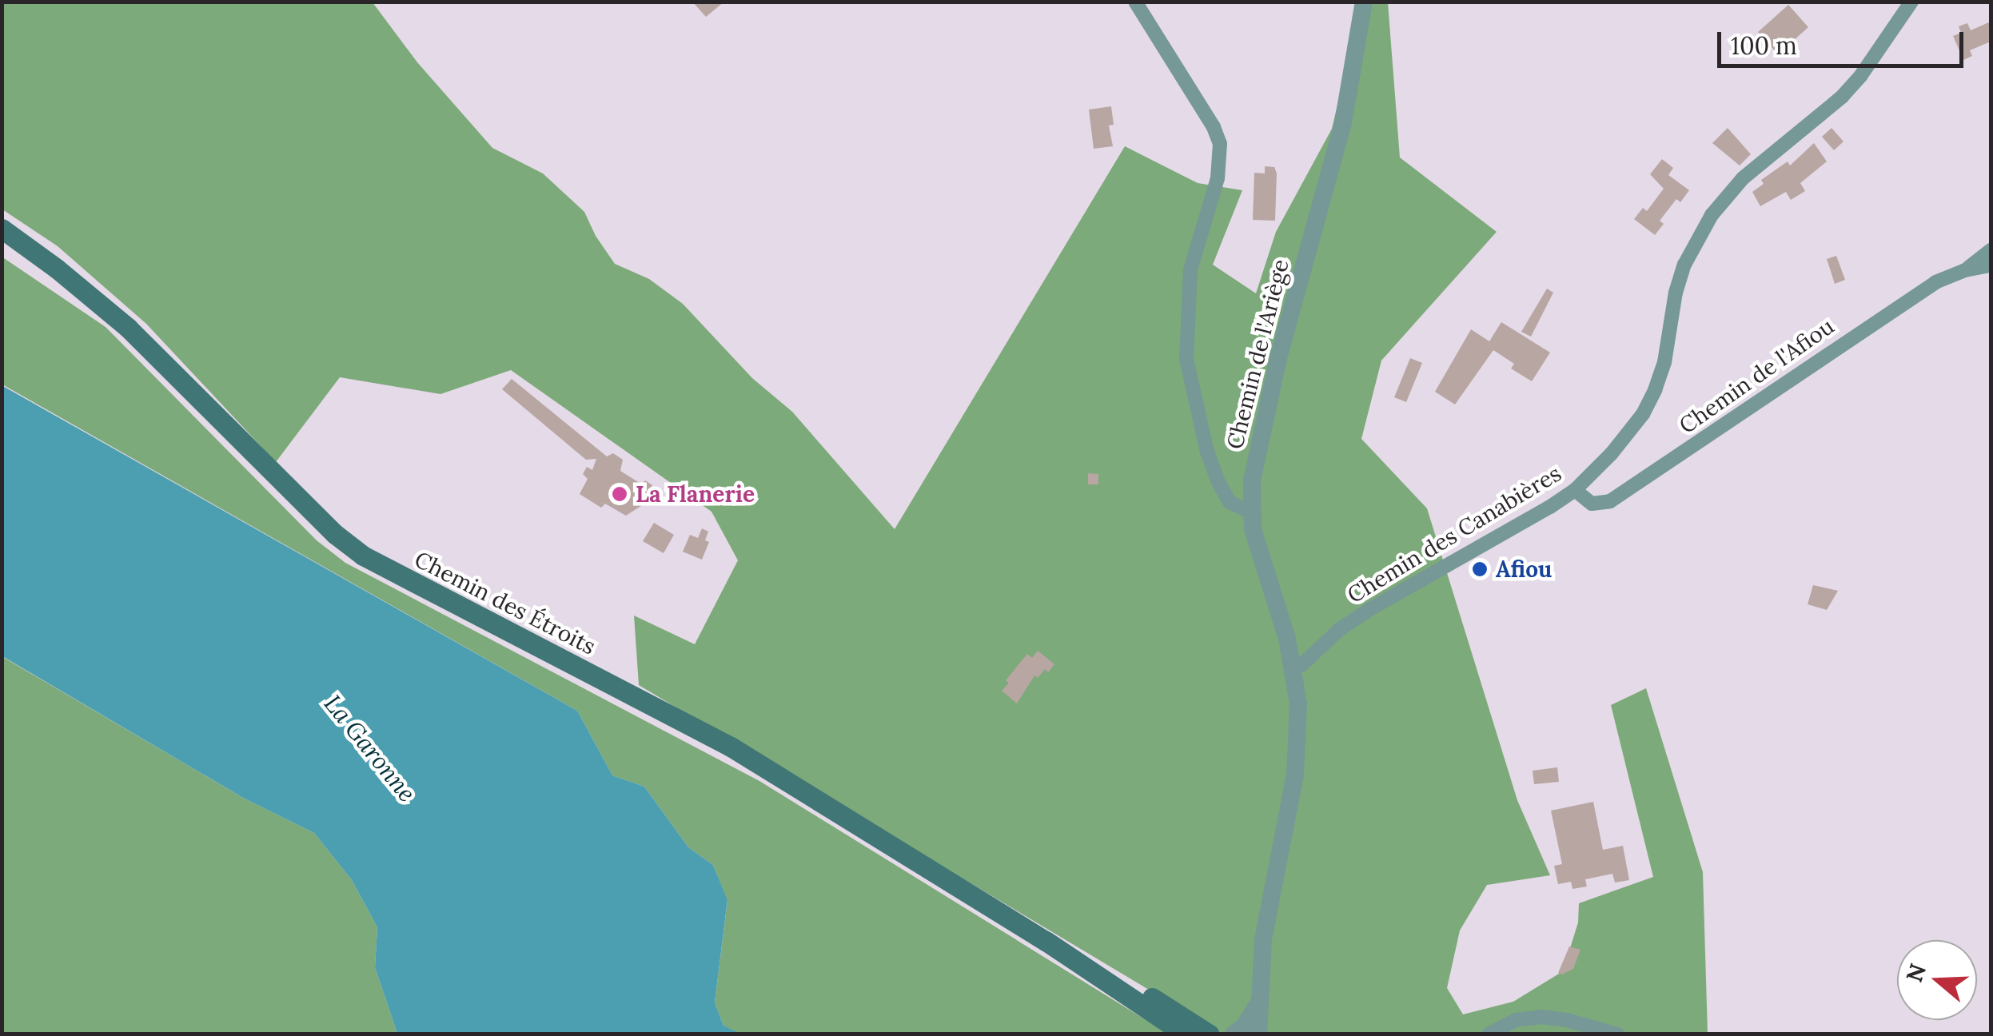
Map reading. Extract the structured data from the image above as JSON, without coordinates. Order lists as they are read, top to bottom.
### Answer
{
  "streets": {
    "main road": ["Chemin des Étroits"],
    "street": ["Chemin de l'Ariège", "Chemin de l'Afiou", "Chemin des Canabières"]
  },
  "crossings": [
    ["Chemin de l'Ariège", "Chemin des Canabières"],
    ["Chemin de l'Afiou", "Chemin des Canabières"]
  ],
  "water": ["La Garonne"],
  "places": ["La Flanerie", "Afiou"],
  "scale_bar": "100 m",
  "north": "left"
}
